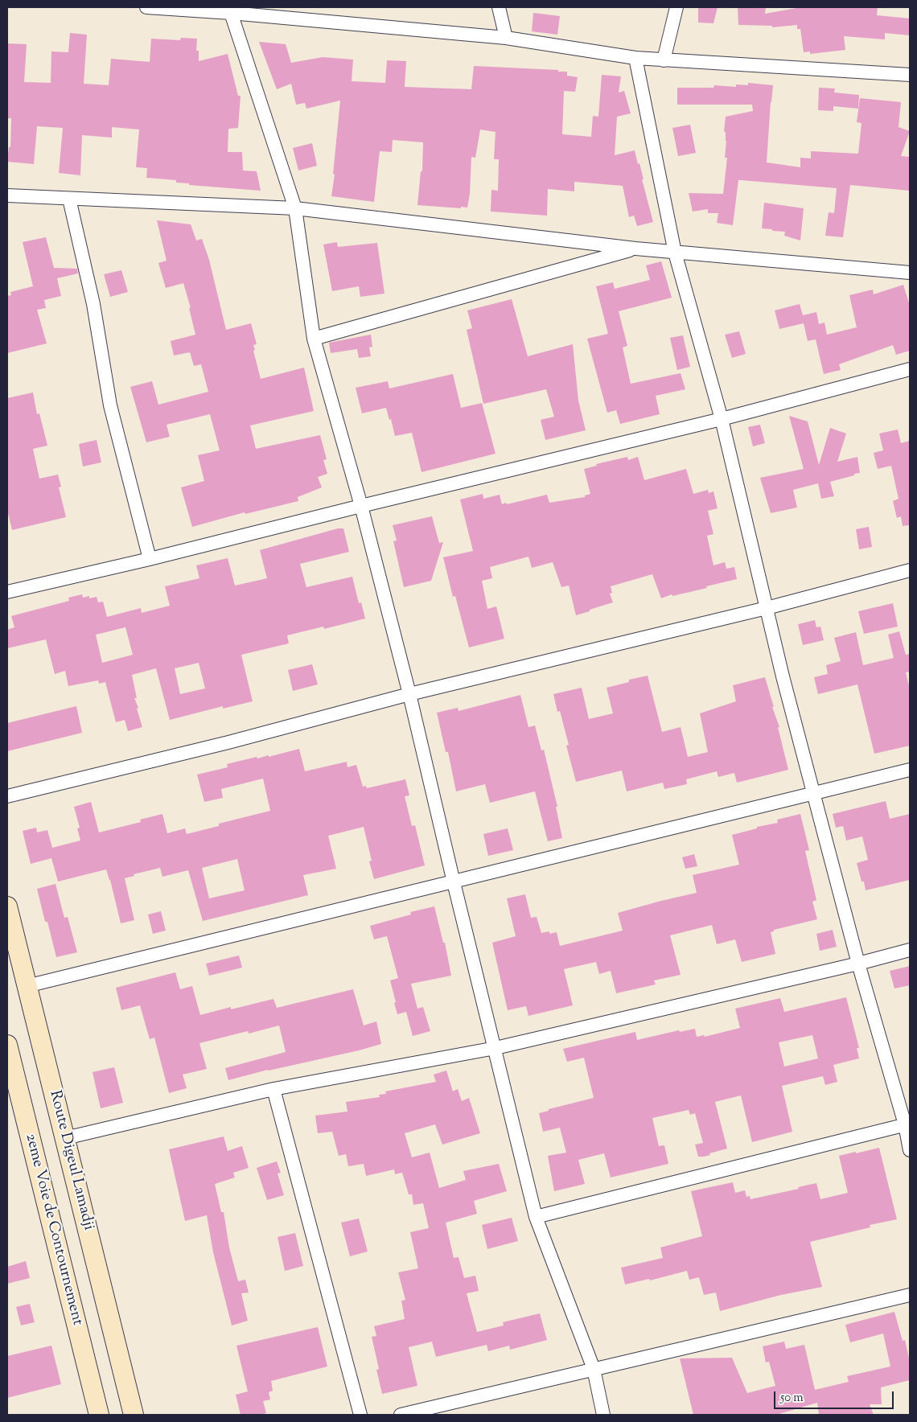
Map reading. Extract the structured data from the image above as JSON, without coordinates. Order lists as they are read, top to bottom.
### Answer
{
  "streets": {
    "main road": ["Route Digeul Lamadji", "2eme Voie de Contournement"]
  },
  "scale_bar": "50 m"
}
